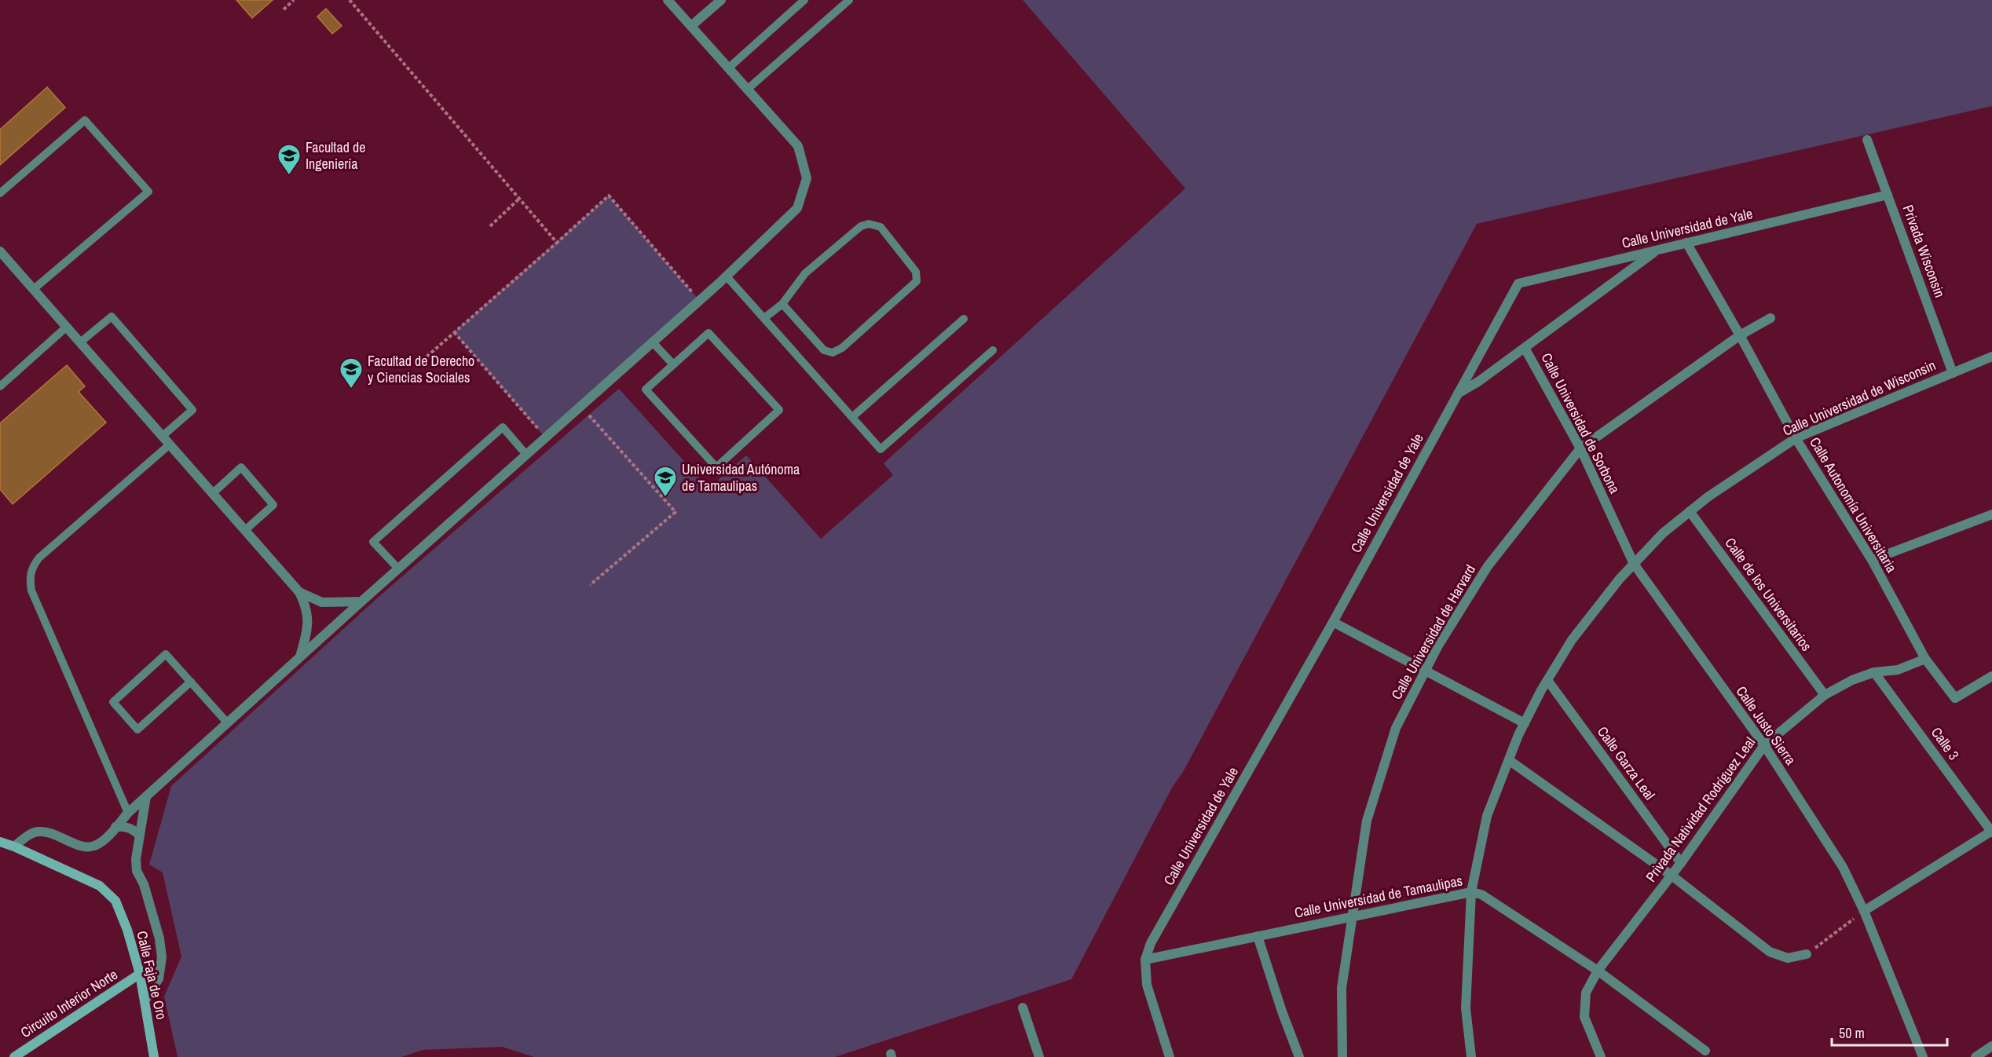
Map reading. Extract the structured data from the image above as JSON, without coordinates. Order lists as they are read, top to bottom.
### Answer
{
  "streets": {
    "main road": ["Calle Faja de Oro", "Circuito Interior Norte"],
    "street": [
      "Calle Universidad de Yale",
      "Privada Wisconsin",
      "Calle Universidad de Wisconsin",
      "Calle Universidad de Sorbona",
      "Calle Autonomía Universitaria",
      "Calle de los Universitarios",
      "Calle Universidad de Harvard",
      "Calle Justo Sierra",
      "Calle 3",
      "Calle Garza Leal",
      "Privada Natividad Rodríguez Leal",
      "Calle Universidad de Tamaulipas"
    ]
  },
  "crossings": [
    ["Calle Universidad de Yale", "Privada Wisconsin"],
    ["Calle Universidad de Yale", "Calle Autonomía Universitaria"],
    ["Calle Universidad de Yale", "Calle Universidad de Tamaulipas"],
    ["Privada Wisconsin", "Calle Universidad de Wisconsin"],
    ["Calle Universidad de Wisconsin", "Calle Universidad de Sorbona"],
    ["Calle Universidad de Wisconsin", "Calle Autonomía Universitaria"],
    ["Calle Universidad de Wisconsin", "Calle de los Universitarios"],
    ["Calle Universidad de Wisconsin", "Calle Justo Sierra"],
    ["Calle Universidad de Wisconsin", "Calle Garza Leal"],
    ["Calle Universidad de Wisconsin", "Calle Universidad de Tamaulipas"],
    ["Calle Universidad de Sorbona", "Calle Universidad de Harvard"],
    ["Calle Universidad de Sorbona", "Calle Justo Sierra"],
    ["Calle Autonomía Universitaria", "Calle Universidad de Harvard"],
    ["Calle Autonomía Universitaria", "Privada Natividad Rodríguez Leal"],
    ["Calle de los Universitarios", "Privada Natividad Rodríguez Leal"],
    ["Calle Universidad de Harvard", "Calle Universidad de Tamaulipas"],
    ["Calle Justo Sierra", "Privada Natividad Rodríguez Leal"],
    ["Calle 3", "Privada Natividad Rodríguez Leal"],
    ["Calle Garza Leal", "Privada Natividad Rodríguez Leal"],
    ["Privada Natividad Rodríguez Leal", "Calle Universidad de Tamaulipas"],
    ["Calle Faja de Oro", "Circuito Interior Norte"]
  ],
  "places": {
    "school or university": ["Facultad de Ingeniería", "Facultad de Derecho y Ciencias Sociales", "Universidad Autónoma de Tamaulipas"]
  },
  "scale_bar": "50 m"
}
